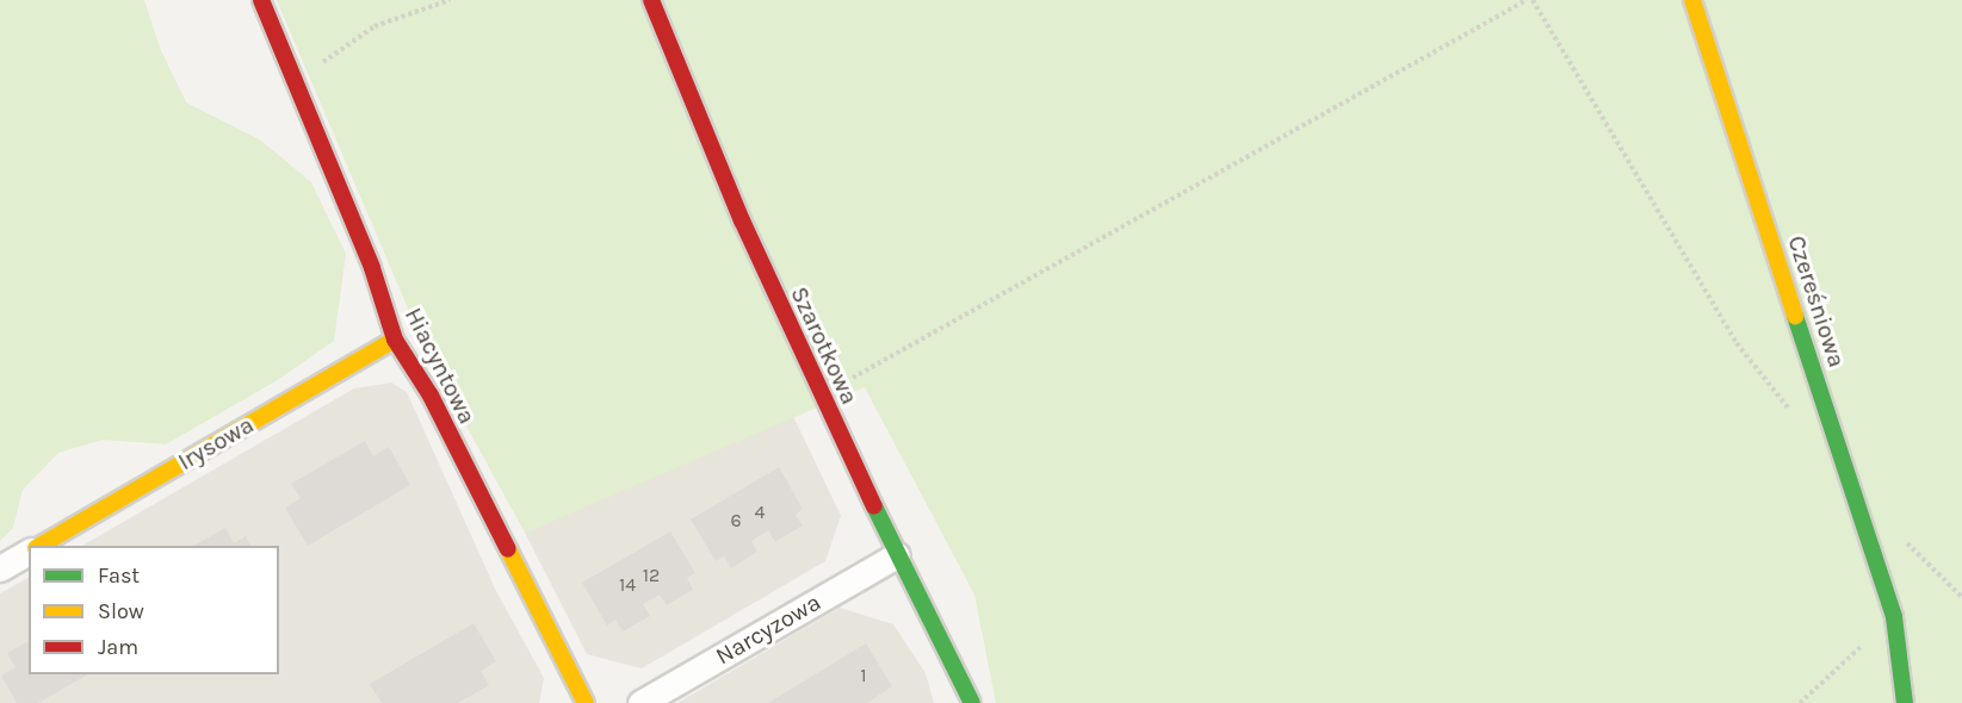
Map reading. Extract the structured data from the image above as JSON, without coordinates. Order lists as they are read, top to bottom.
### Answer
{
  "streets": {
    "street": [
      "Czereśniowa",
      "Szarotkowa",
      "Hiacyntowa",
      "Irysowa",
      "Narcyzowa"
    ]
  },
  "crossings": [
    ["Szarotkowa", "Narcyzowa"],
    ["Hiacyntowa", "Irysowa"]
  ],
  "house_numbers": [
    "4",
    "6",
    "12",
    "14",
    "1"
  ],
  "legend": ["Fast", "Slow", "Jam"]
}
